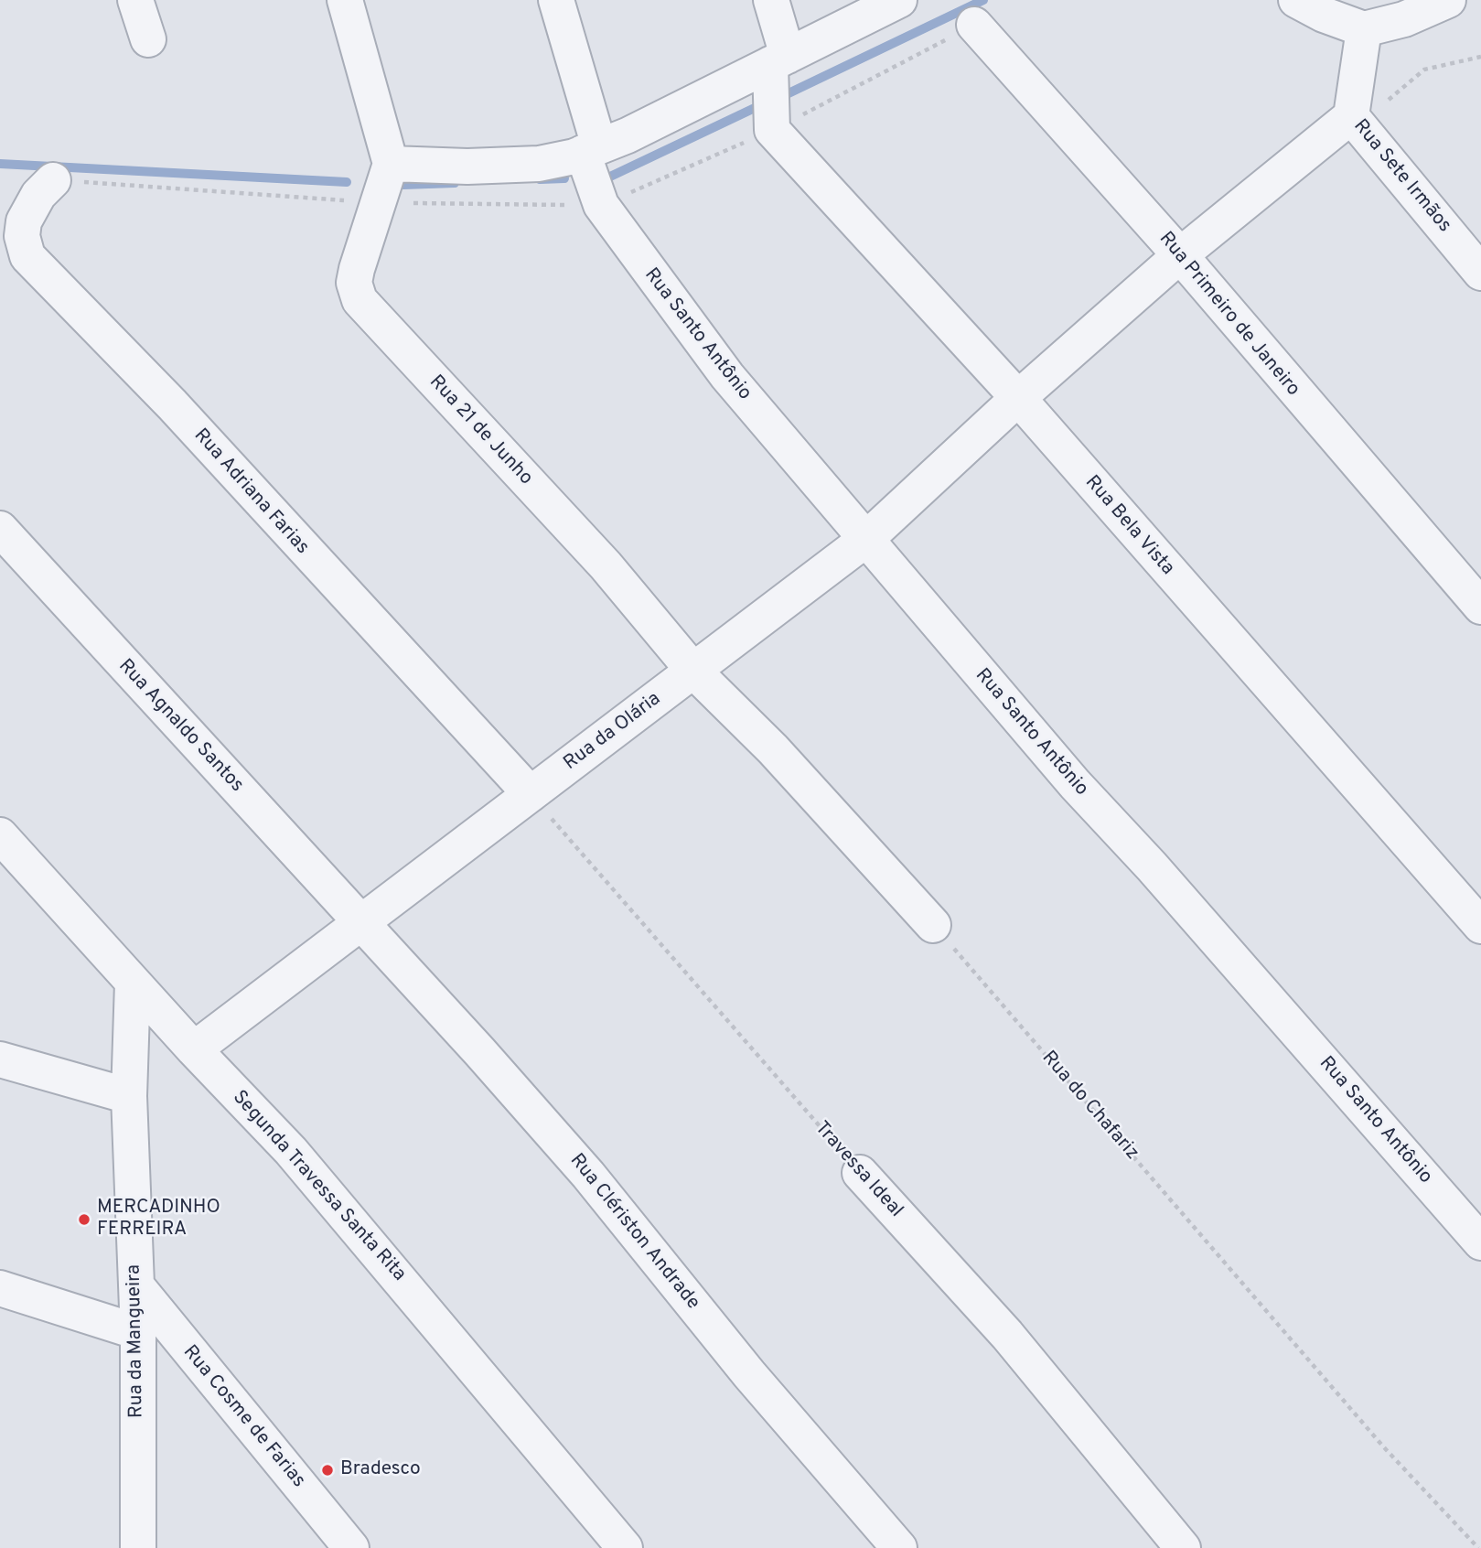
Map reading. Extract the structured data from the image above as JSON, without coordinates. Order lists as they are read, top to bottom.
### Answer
{
  "streets": {
    "street": [
      "Rua Sete Irmãos",
      "Rua Primeiro de Janeiro",
      "Rua Santo Antônio",
      "Rua 21 de Junho",
      "Rua Adriana Farias",
      "Rua Bela Vista",
      "Rua Agnaldo Santos",
      "Rua da Olária",
      "Travessa Ideal",
      "Segunda Travessa Santa Rita",
      "Rua Clériston Andrade",
      "Rua da Mangueira",
      "Rua Cosme de Farias"
    ],
    "path": ["Rua do Chafariz"]
  },
  "crossings": [
    ["Rua Sete Irmãos", "Rua da Olária"],
    ["Rua Primeiro de Janeiro", "Rua da Olária"],
    ["Rua Santo Antônio", "Rua da Olária"],
    ["Rua 21 de Junho", "Rua da Olária"],
    ["Rua Adriana Farias", "Rua da Olária"],
    ["Rua Adriana Farias", "Travessa Ideal"],
    ["Rua Bela Vista", "Rua da Olária"],
    ["Rua Agnaldo Santos", "Rua da Olária"],
    ["Rua Agnaldo Santos", "Rua Clériston Andrade"],
    ["Rua da Olária", "Travessa Ideal"],
    ["Rua da Olária", "Segunda Travessa Santa Rita"],
    ["Rua da Olária", "Rua Clériston Andrade"],
    ["Segunda Travessa Santa Rita", "Rua da Mangueira"],
    ["Rua da Mangueira", "Rua Cosme de Farias"]
  ],
  "places": ["MERCADINHO FERREIRA", "Bradesco"]
}
